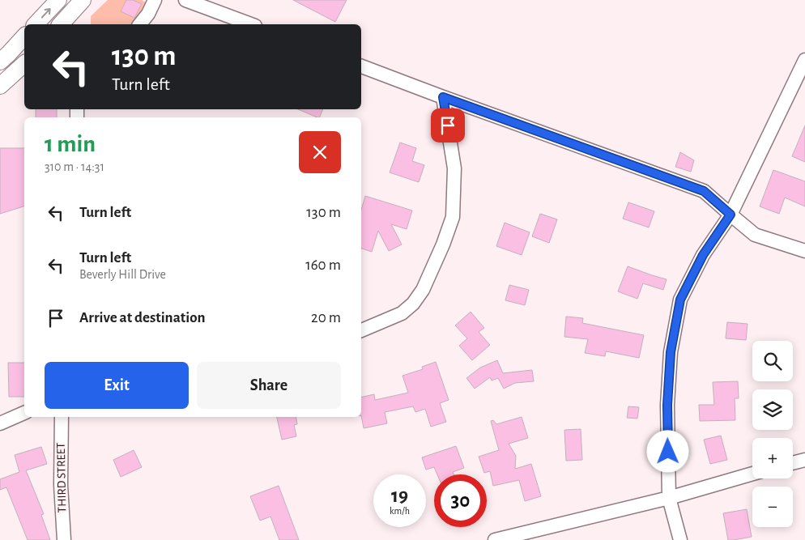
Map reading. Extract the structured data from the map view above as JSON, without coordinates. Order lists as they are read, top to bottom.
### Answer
{
  "streets": {
    "street": ["THIRD STREET"]
  },
  "page": {
    "turn": ["130 m", "Turn left"],
    "heading": ["1 min", "310 m · 14:31"],
    "list": [
      {
        "name": "Turn left",
        "value": "130 m"
      },
      {
        "name": "Turn left",
        "note": "Beverly Hill Drive",
        "value": "160 m"
      },
      {
        "name": "Arrive at destination",
        "value": "20 m"
      }
    ],
    "map_buttons": ["+", "−"],
    "buttons": ["Exit", "Share"],
    "speed": "19 km/h",
    "limit": "30"
  }
}
